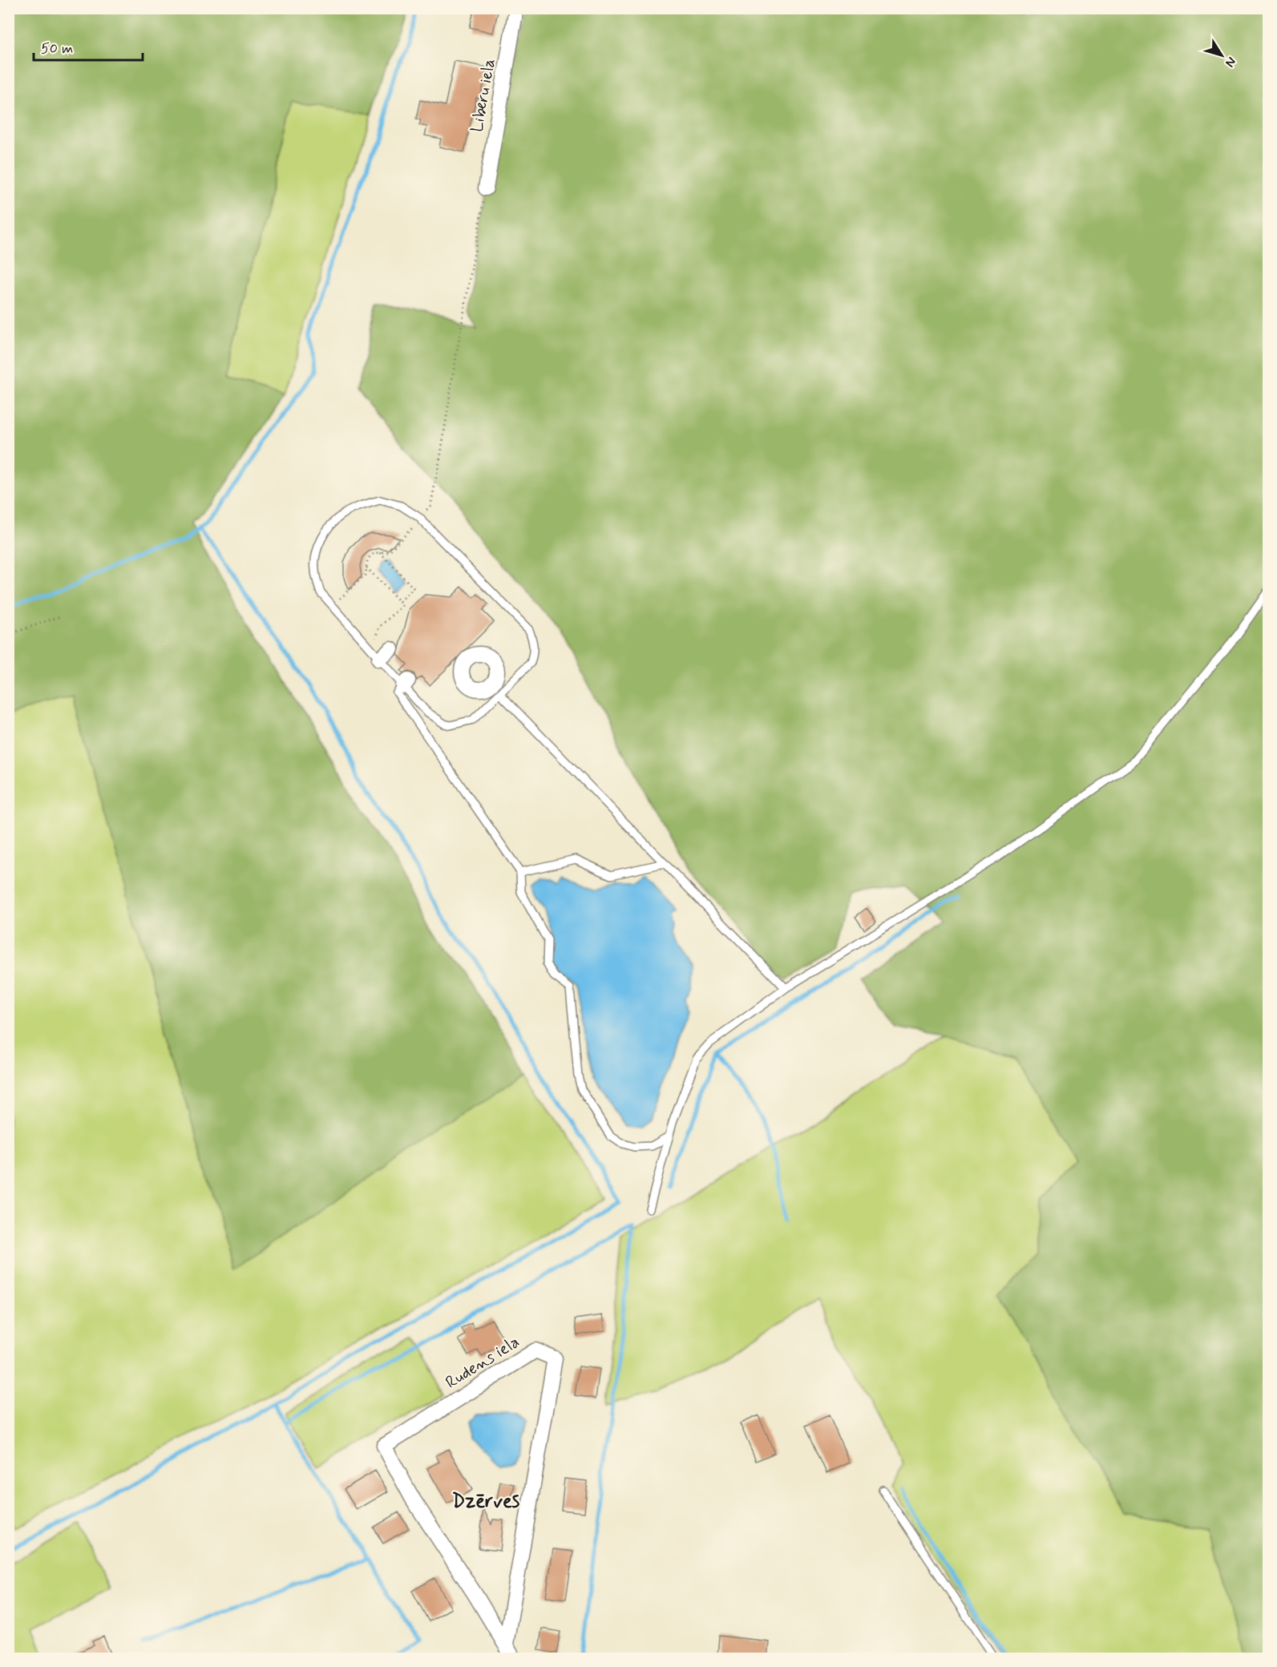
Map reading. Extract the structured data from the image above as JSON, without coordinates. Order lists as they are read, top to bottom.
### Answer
{
  "streets": {
    "street": ["Liberu iela", "Rudens iela"]
  },
  "districts": ["Dzērves"],
  "scale_bar": "50 m",
  "north": "bottom right"
}
